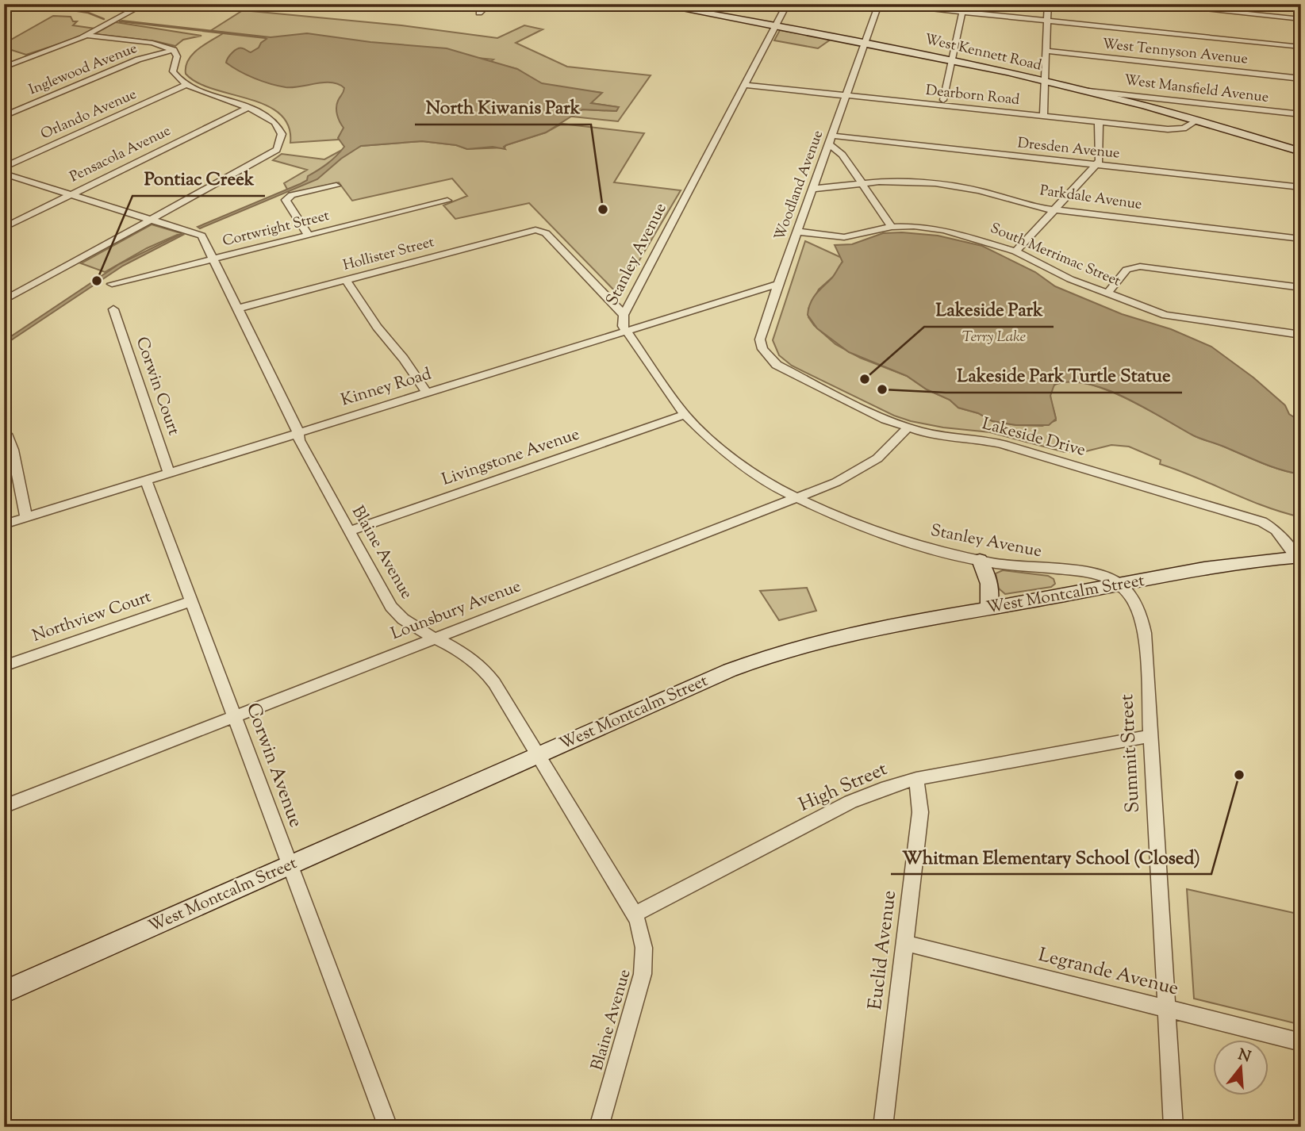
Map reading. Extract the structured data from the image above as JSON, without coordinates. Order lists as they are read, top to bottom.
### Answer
{
  "streets": {
    "street": [
      "West Tennyson Avenue",
      "West Kennett Road",
      "Inglewood Avenue",
      "West Mansfield Avenue",
      "Dearborn Road",
      "Orlando Avenue",
      "Dresden Avenue",
      "Pensacola Avenue",
      "Woodland Avenue",
      "Parkdale Avenue",
      "Cortwright Street",
      "Hollister Street",
      "Stanley Avenue",
      "South Merrimac Street",
      "Corwin Court",
      "Kinney Road",
      "Lakeside Drive",
      "Livingstone Avenue",
      "Blaine Avenue",
      "West Montcalm Street",
      "Lounsbury Avenue",
      "Northview Court",
      "Summit Street",
      "Corwin Avenue",
      "High Street",
      "Euclid Avenue",
      "Legrande Avenue"
    ]
  },
  "crossings": [
    ["West Kennett Road", "West Mansfield Avenue"],
    ["West Kennett Road", "Dearborn Road"],
    ["West Kennett Road", "Woodland Avenue"],
    ["West Kennett Road", "Stanley Avenue"],
    ["Dearborn Road", "Woodland Avenue"],
    ["Dearborn Road", "Stanley Avenue"],
    ["Dresden Avenue", "Woodland Avenue"],
    ["Pensacola Avenue", "Blaine Avenue"],
    ["Woodland Avenue", "Parkdale Avenue"],
    ["Woodland Avenue", "South Merrimac Street"],
    ["Woodland Avenue", "Kinney Road"],
    ["Woodland Avenue", "Lakeside Drive"],
    ["Cortwright Street", "Blaine Avenue"],
    ["Hollister Street", "Stanley Avenue"],
    ["Hollister Street", "Blaine Avenue"],
    ["Stanley Avenue", "Kinney Road"],
    ["Stanley Avenue", "Livingstone Avenue"],
    ["Stanley Avenue", "West Montcalm Street"],
    ["Stanley Avenue", "Lounsbury Avenue"],
    ["Stanley Avenue", "Summit Street"],
    ["Corwin Court", "Kinney Road"],
    ["Kinney Road", "Lakeside Drive"],
    ["Kinney Road", "Blaine Avenue"],
    ["Kinney Road", "Corwin Avenue"],
    ["Lakeside Drive", "West Montcalm Street"],
    ["Lakeside Drive", "Lounsbury Avenue"],
    ["Livingstone Avenue", "Blaine Avenue"],
    ["Blaine Avenue", "West Montcalm Street"],
    ["Blaine Avenue", "Lounsbury Avenue"],
    ["Blaine Avenue", "High Street"],
    ["West Montcalm Street", "Summit Street"],
    ["West Montcalm Street", "Corwin Avenue"],
    ["Lounsbury Avenue", "Corwin Avenue"],
    ["Northview Court", "Corwin Avenue"],
    ["Summit Street", "High Street"],
    ["Summit Street", "Legrande Avenue"],
    ["High Street", "Euclid Avenue"],
    ["Euclid Avenue", "Legrande Avenue"]
  ],
  "water": ["Terry Lake"],
  "places": [
    "North Kiwanis Park",
    "Pontiac Creek",
    "Lakeside Park",
    "Lakeside Park Turtle Statue",
    "Whitman Elementary School (Closed)"
  ],
  "north": "top"
}
